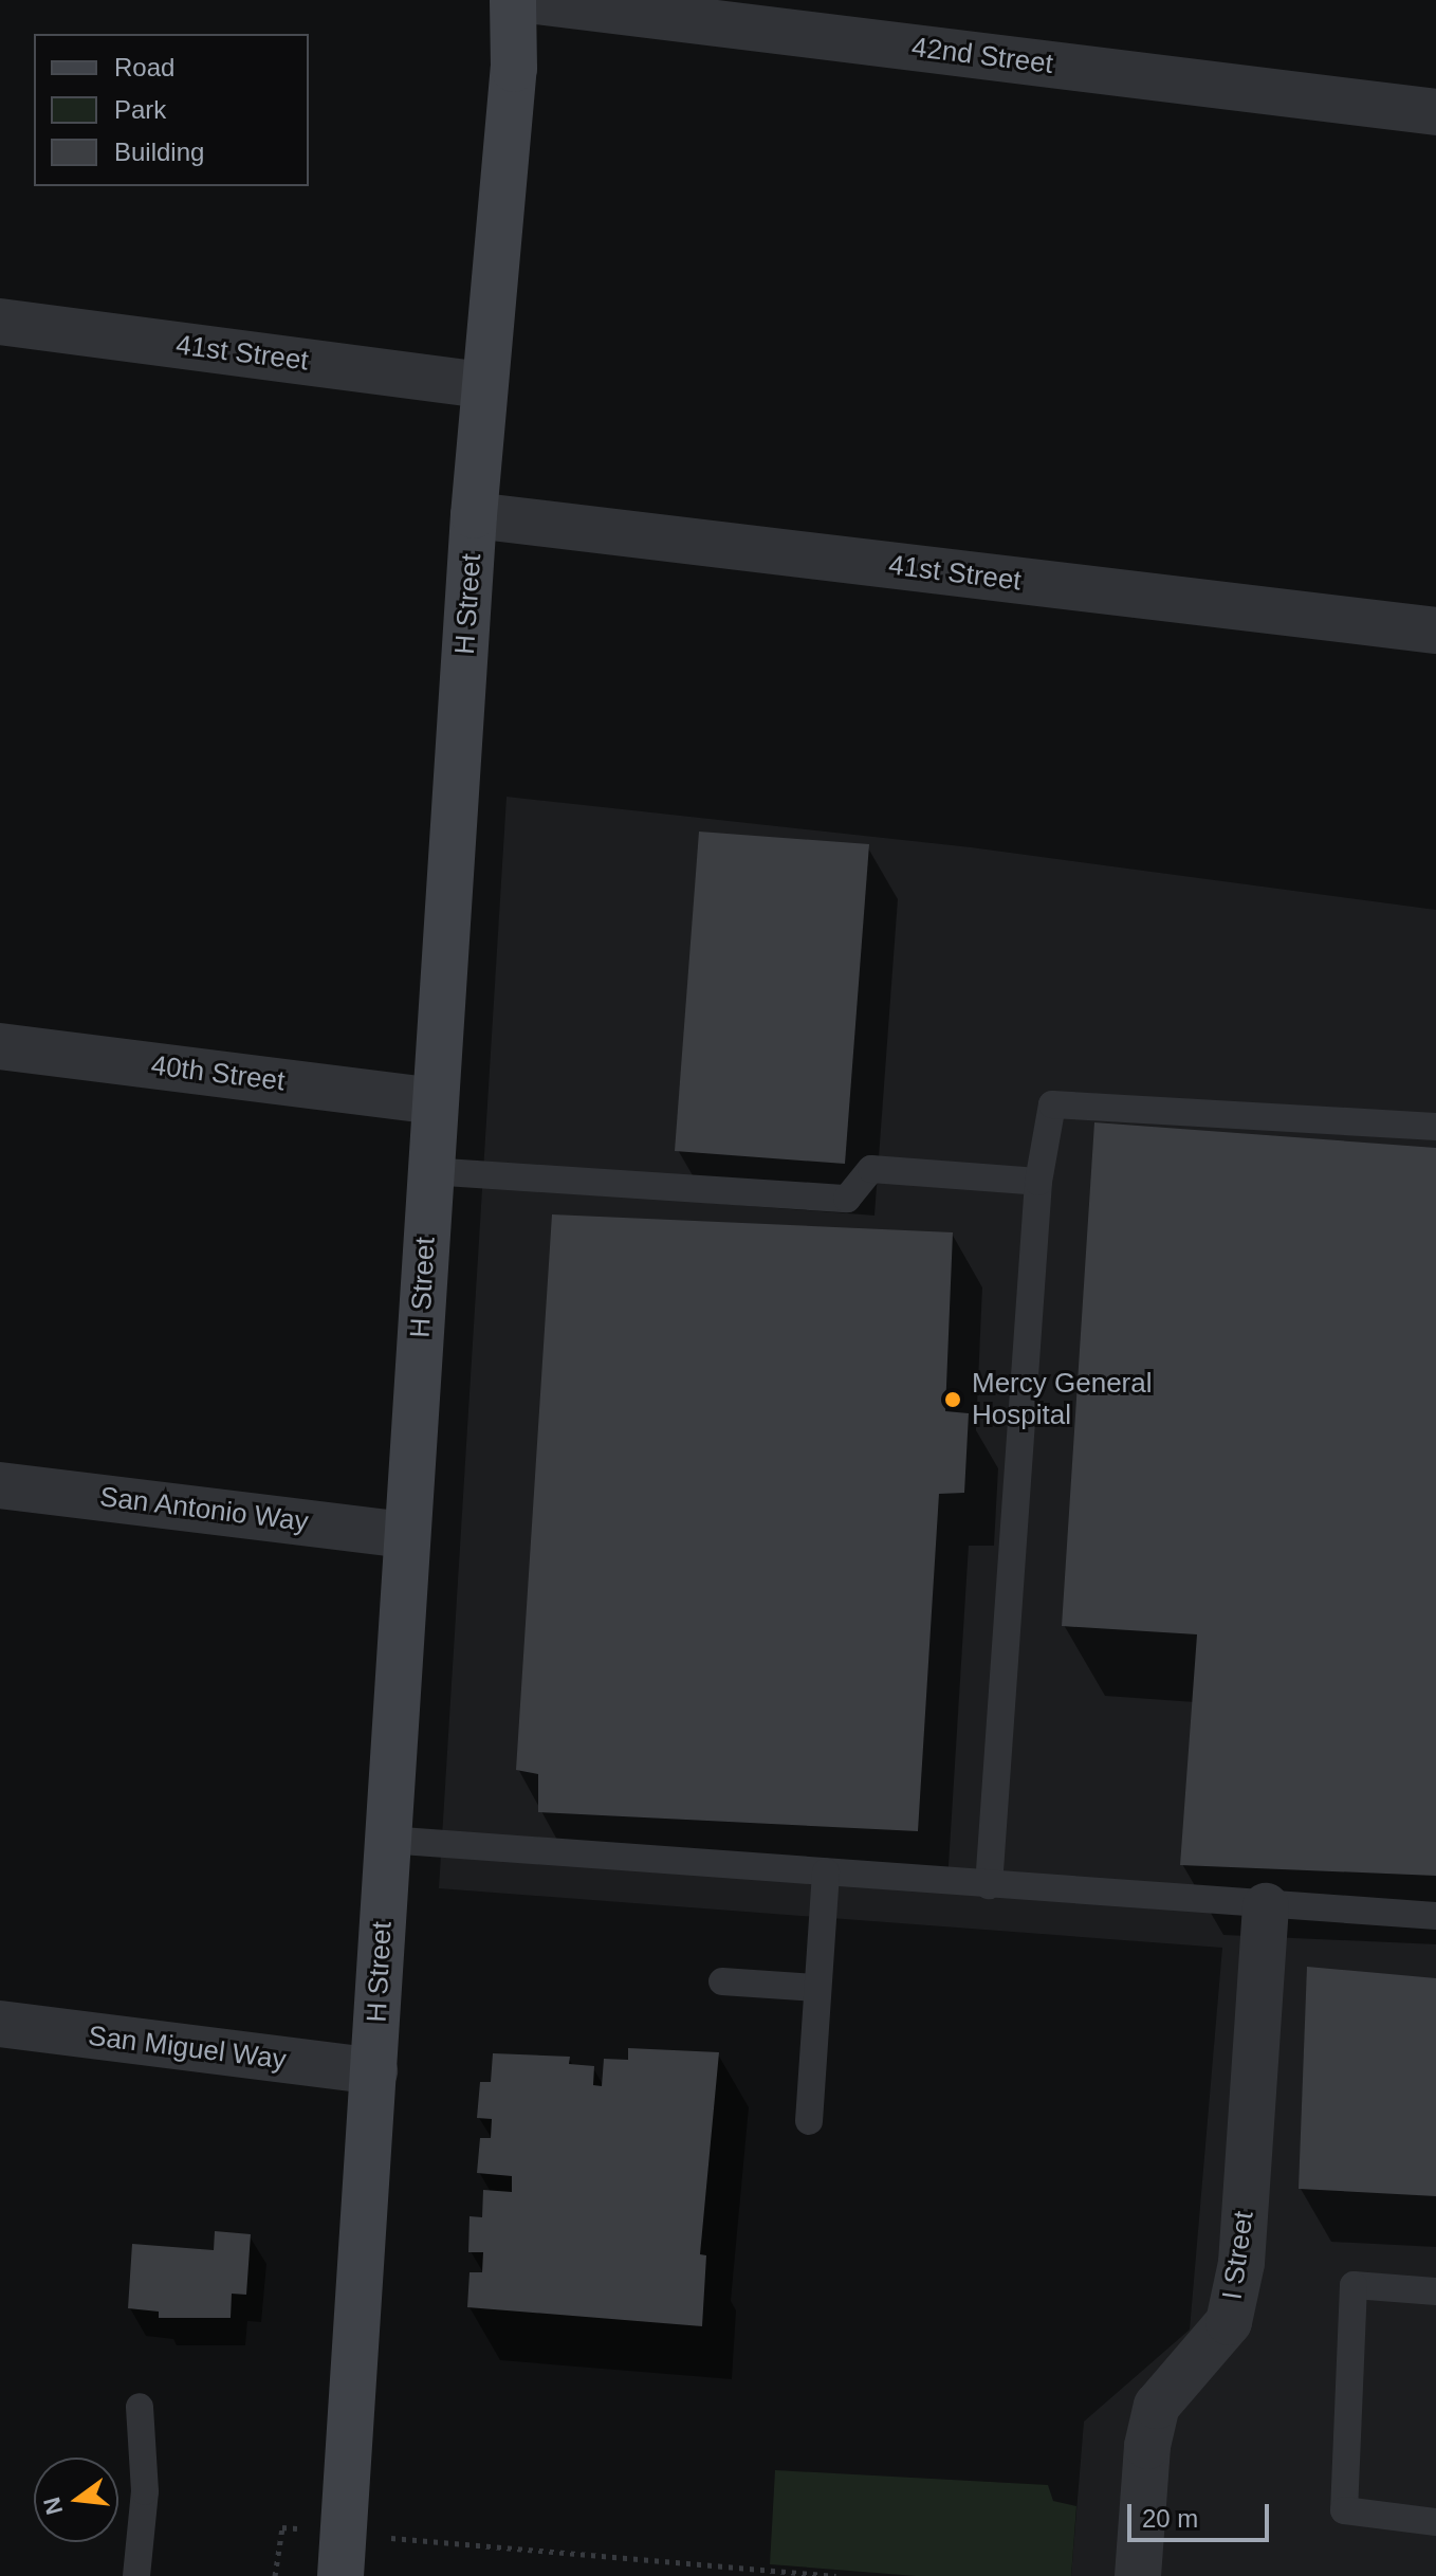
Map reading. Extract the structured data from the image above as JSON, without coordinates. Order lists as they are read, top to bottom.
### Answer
{
  "streets": {
    "main road": ["H Street"],
    "street": [
      "42nd Street",
      "41st Street",
      "40th Street",
      "San Antonio Way",
      "San Miguel Way",
      "I Street"
    ]
  },
  "crossings": [
    ["41st Street", "H Street"],
    ["H Street", "40th Street"],
    ["H Street", "San Antonio Way"],
    ["H Street", "San Miguel Way"]
  ],
  "places": ["Mercy General Hospital"],
  "legend": ["Road", "Park", "Building"],
  "scale_bar": "20 m",
  "north": "left"
}
